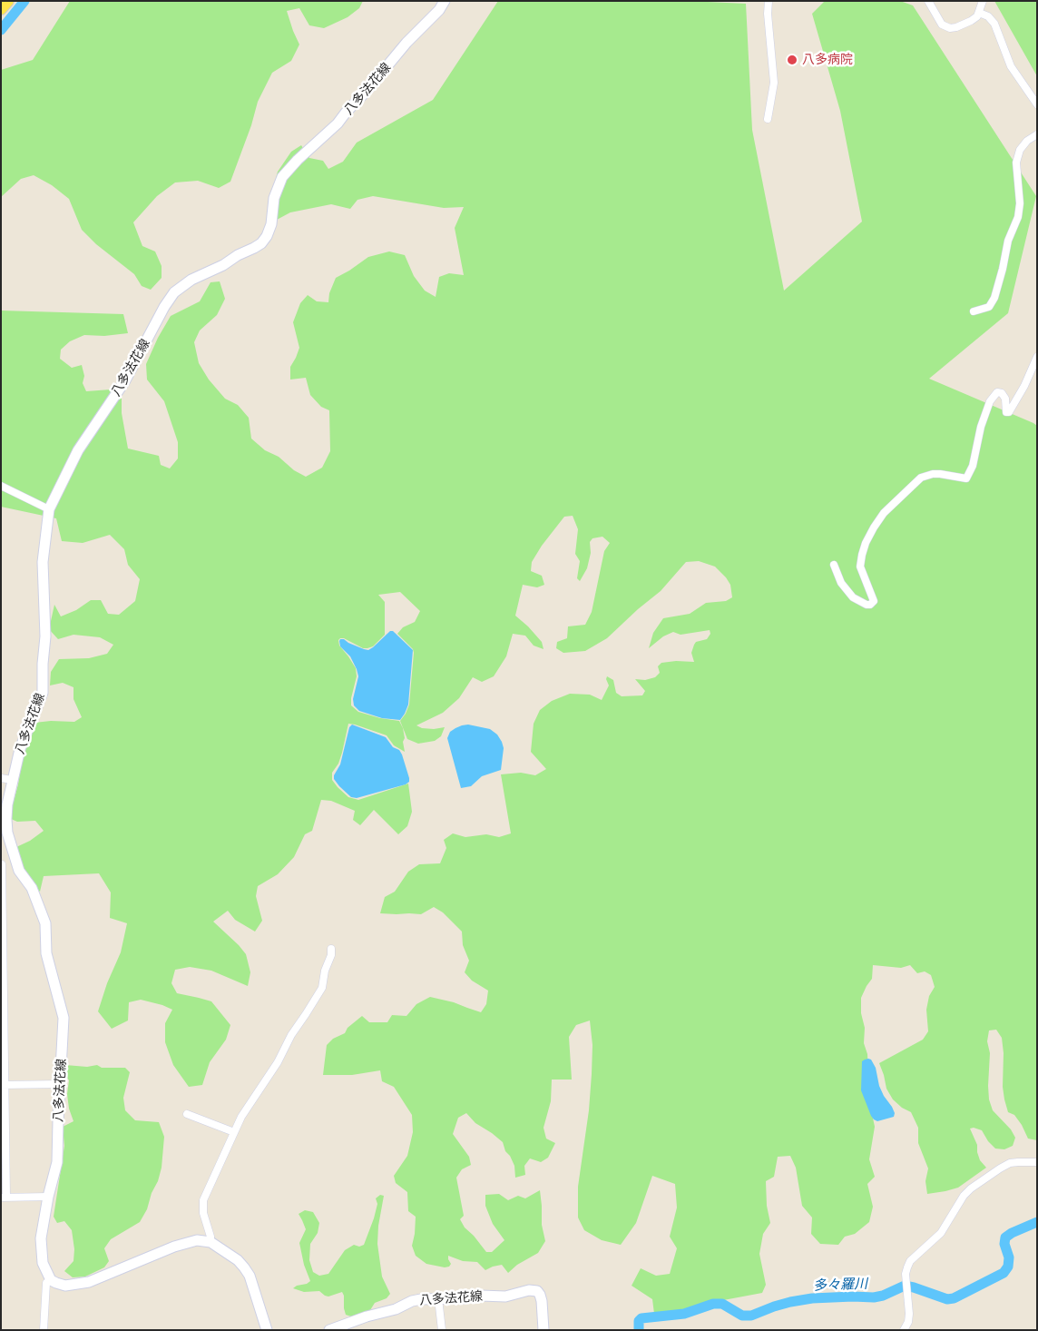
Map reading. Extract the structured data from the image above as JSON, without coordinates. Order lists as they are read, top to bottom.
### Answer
{
  "streets": {
    "main road": ["八多法花線"]
  },
  "water": ["多々羅川"],
  "places": ["八多病院"]
}
